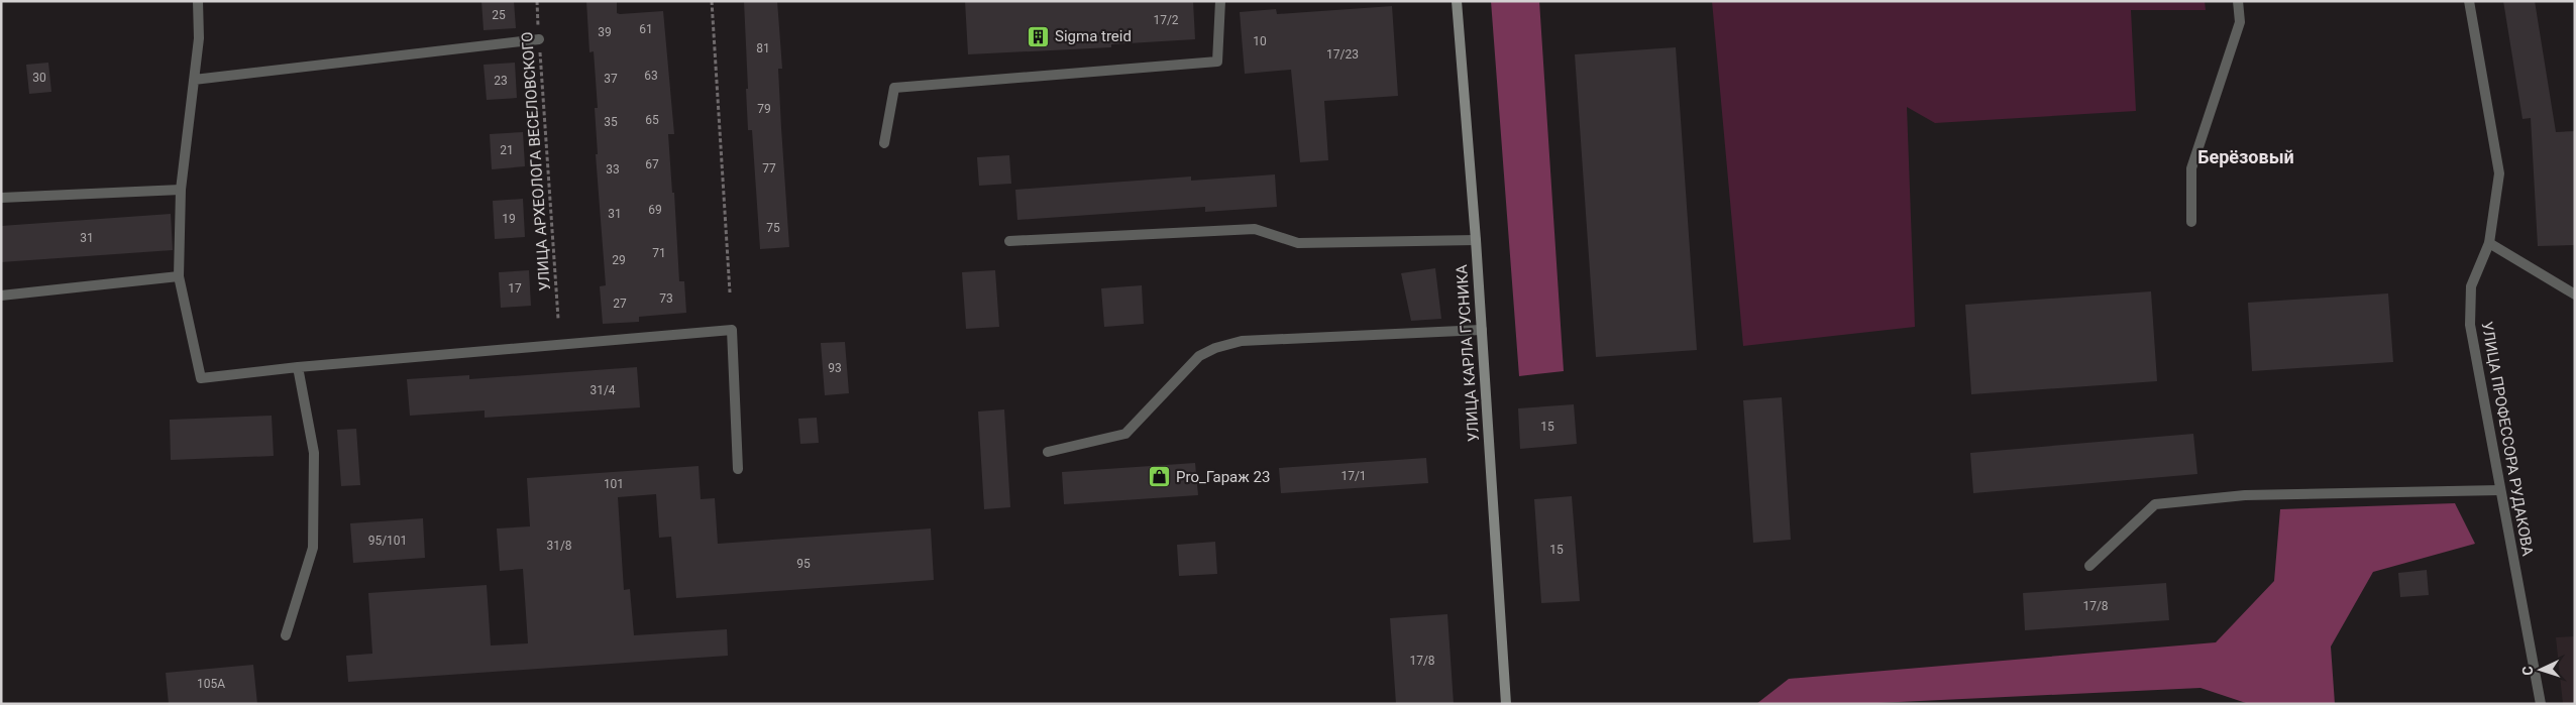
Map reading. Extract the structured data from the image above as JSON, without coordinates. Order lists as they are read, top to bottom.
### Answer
{
  "streets": {
    "street": ["УЛИЦА КАРЛА ГУСНИКА", "УЛИЦА ПРОФЕССОРА РУДАКОВА"],
    "path": ["УЛИЦА АРХЕОЛОГА ВЕСЕЛОВСКОГО"]
  },
  "districts": ["Берёзовый"],
  "places": {
    "building": ["Sigma treid"],
    "shop": ["Pro_Гараж 23"]
  },
  "house_numbers": [
    "25",
    "17/2",
    "61",
    "39",
    "10",
    "81",
    "17/23",
    "63",
    "30",
    "37",
    "23",
    "79",
    "65",
    "35",
    "21",
    "67",
    "77",
    "33",
    "69",
    "31",
    "19",
    "75",
    "31",
    "71",
    "29",
    "17",
    "73",
    "27",
    "93",
    "31/4",
    "15",
    "17/1",
    "101",
    "95/101",
    "31/8",
    "15",
    "95",
    "17/8",
    "17/8",
    "105А"
  ],
  "north": "left"
}
